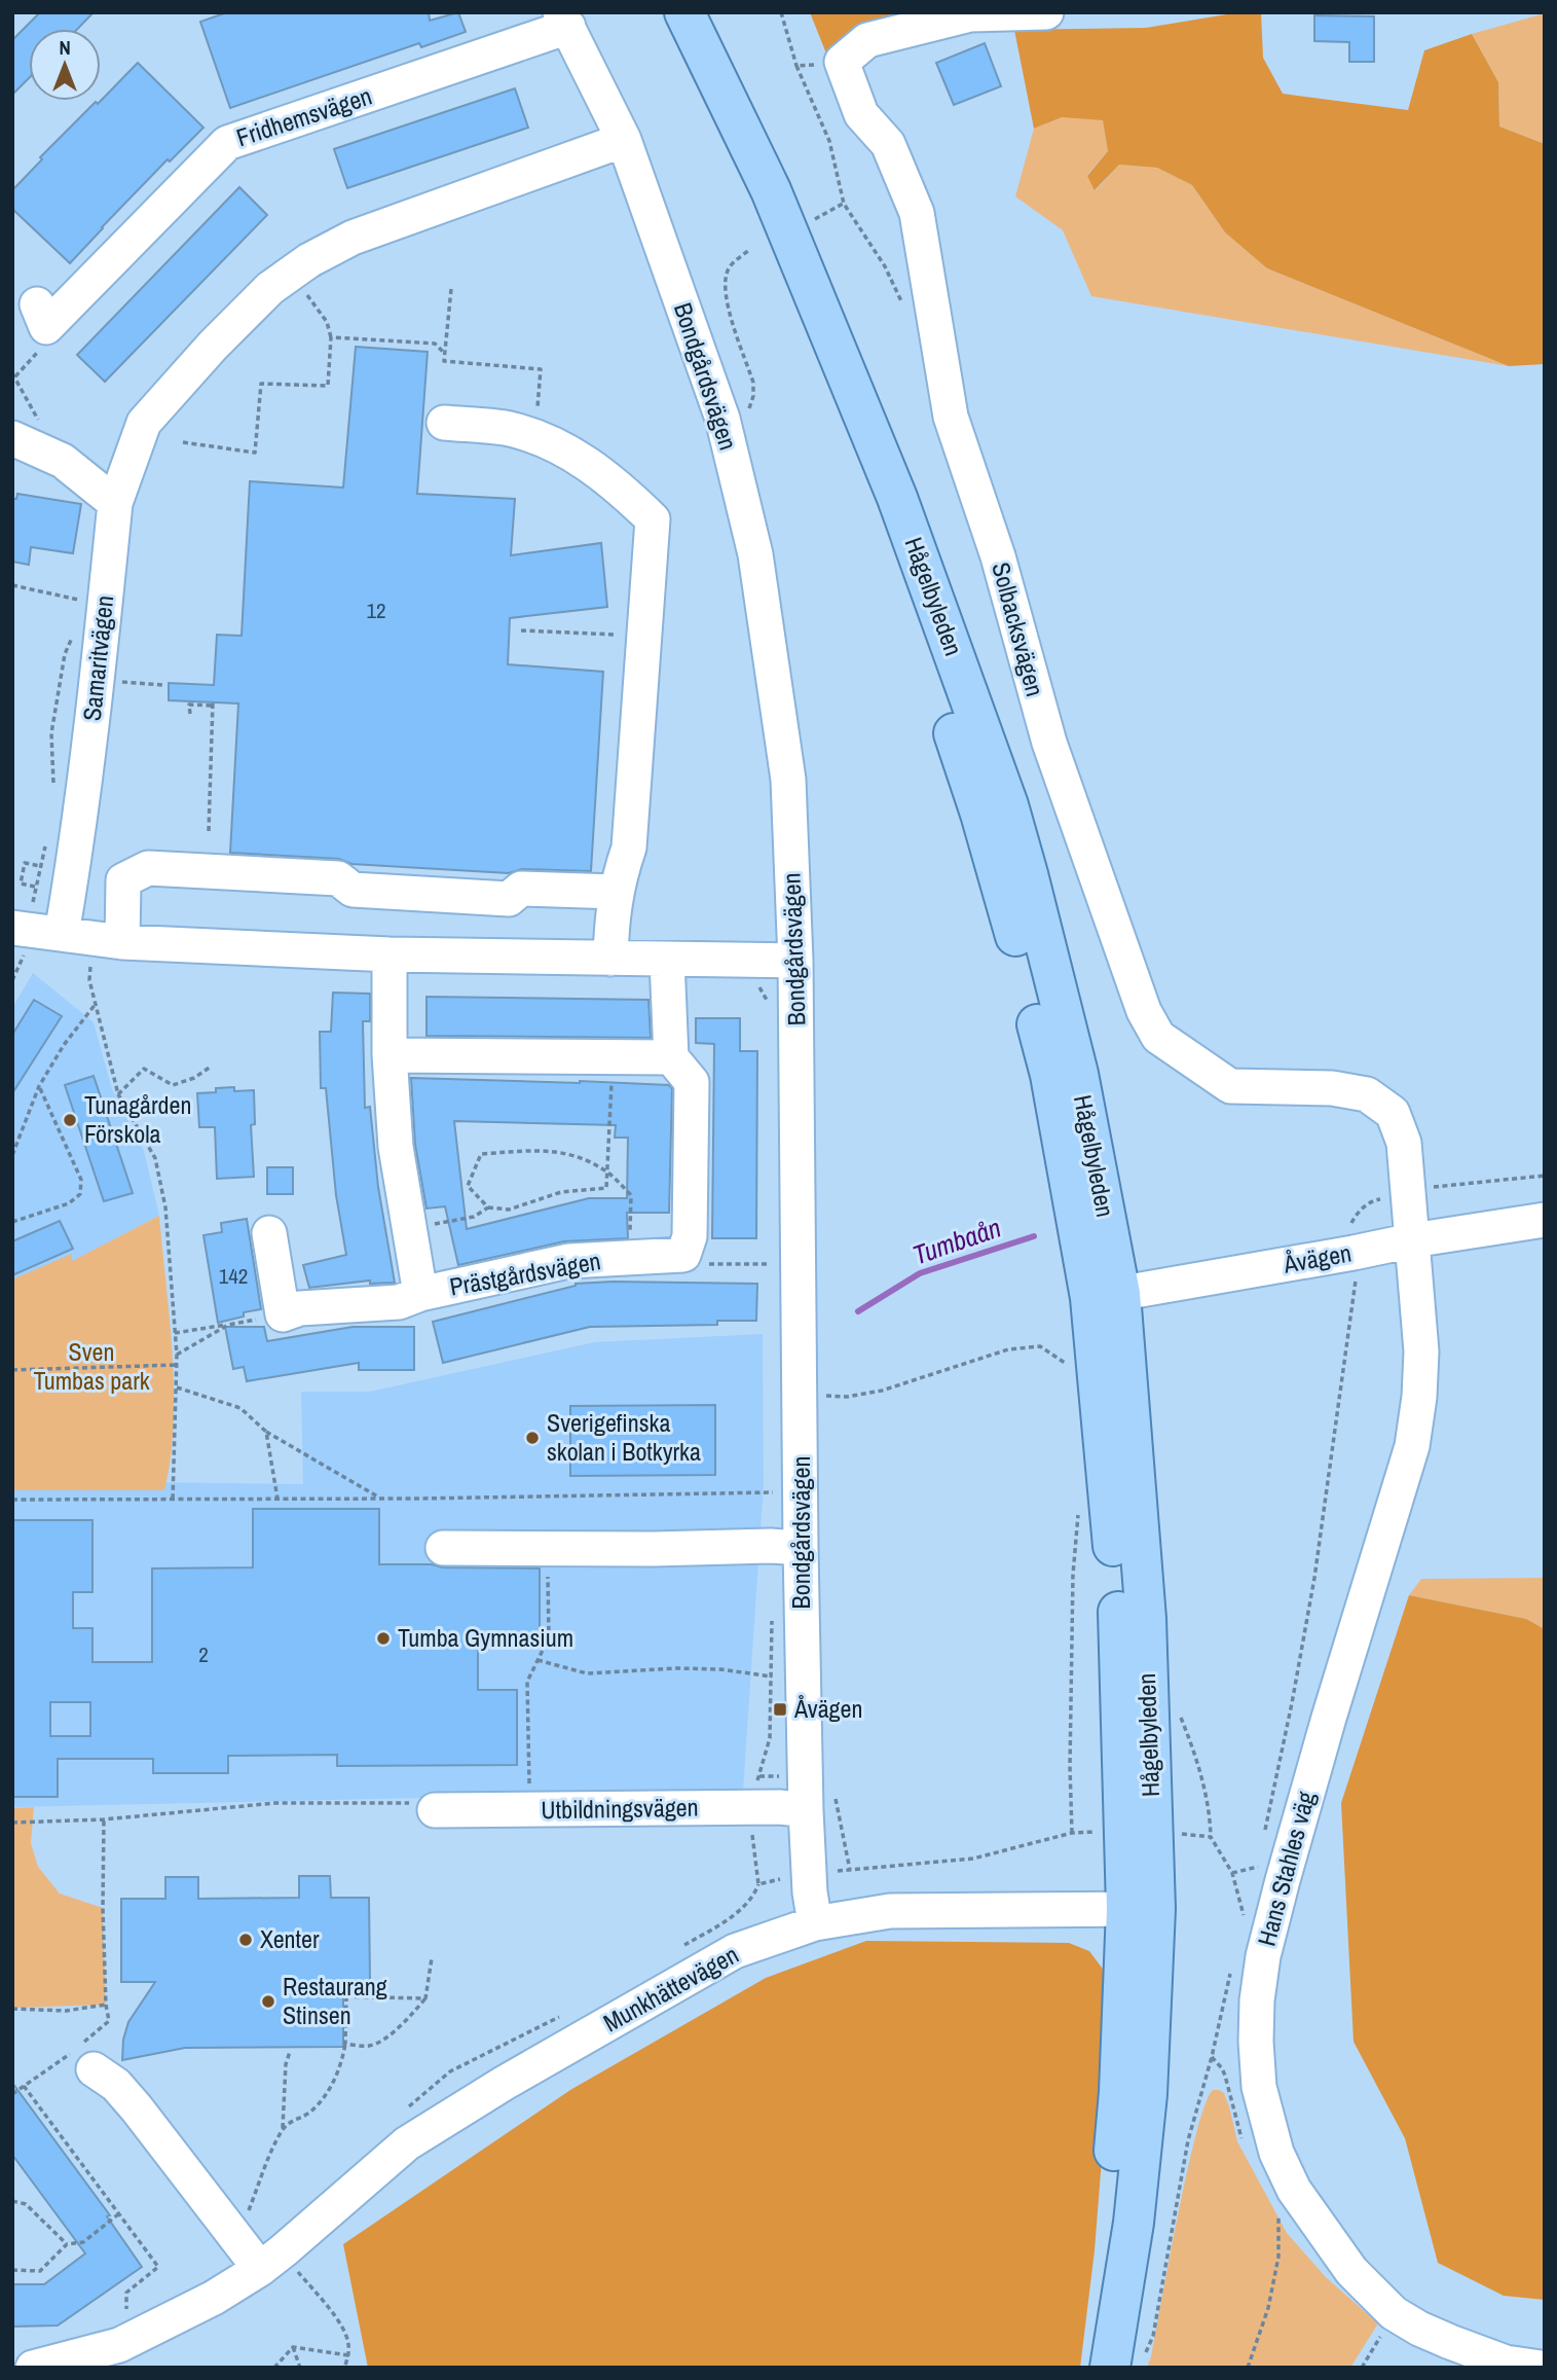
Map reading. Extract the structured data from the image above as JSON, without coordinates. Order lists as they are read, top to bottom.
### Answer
{
  "streets": {
    "main road": ["Hågelbyleden"],
    "street": [
      "Fridhemsvägen",
      "Bondgårdsvägen",
      "Solbacksvägen",
      "Samaritvägen",
      "Åvägen",
      "Prästgårdsvägen",
      "Utbildningsvägen",
      "Hans Stahles väg",
      "Munkhättevägen"
    ]
  },
  "crossings": [
    ["Fridhemsvägen", "Bondgårdsvägen"],
    ["Bondgårdsvägen", "Samaritvägen"],
    ["Bondgårdsvägen", "Utbildningsvägen"],
    ["Bondgårdsvägen", "Munkhättevägen"],
    ["Hågelbyleden", "Åvägen"],
    ["Hågelbyleden", "Munkhättevägen"],
    ["Solbacksvägen", "Åvägen"],
    ["Solbacksvägen", "Hans Stahles väg"],
    ["Åvägen", "Hans Stahles väg"]
  ],
  "water": ["Tumbaån"],
  "parks": ["Sven Tumbas park"],
  "places": {
    "other": [
      "Tunagården Förskola",
      "Sverigefinska skolan i Botkyrka",
      "Tumba Gymnasium",
      "Xenter",
      "Restaurang Stinsen"
    ],
    "transit": ["Åvägen"]
  },
  "house_numbers": ["12", "142", "2"],
  "north": "top"
}
